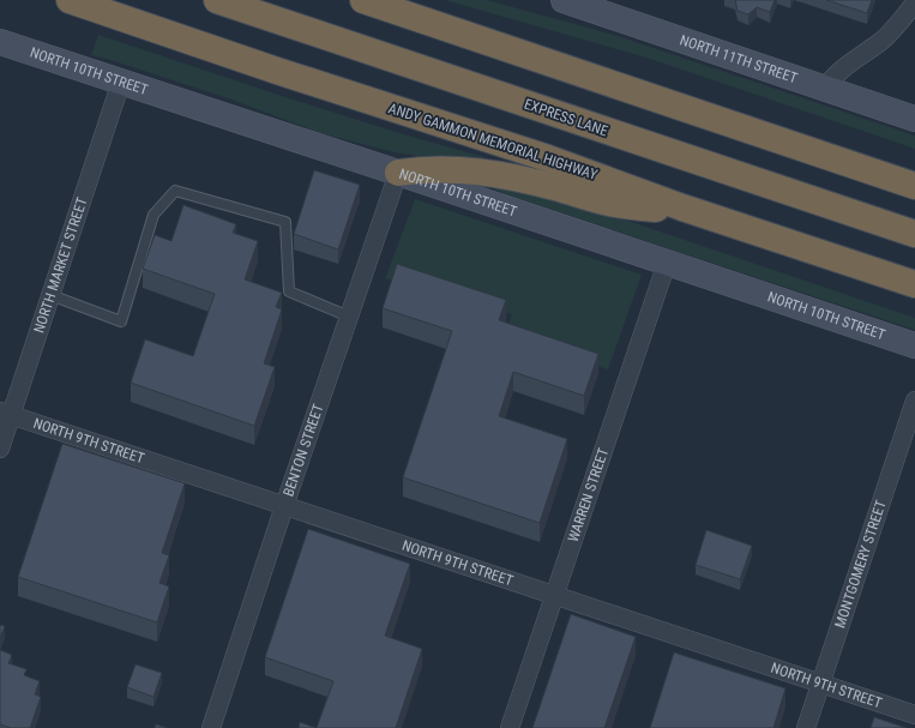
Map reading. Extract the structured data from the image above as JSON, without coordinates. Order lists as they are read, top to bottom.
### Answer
{
  "streets": {
    "highway": ["EXPRESS LANE", "ANDY GAMMON MEMORIAL HIGHWAY"],
    "street": [
      "NORTH 11TH STREET",
      "NORTH 10TH STREET",
      "NORTH MARKET STREET",
      "NORTH 9TH STREET",
      "BENTON STREET",
      "WARREN STREET",
      "MONTGOMERY STREET"
    ]
  },
  "crossings": [
    ["NORTH 10TH STREET", "NORTH MARKET STREET"],
    ["NORTH 10TH STREET", "BENTON STREET"],
    ["NORTH 10TH STREET", "WARREN STREET"],
    ["NORTH MARKET STREET", "NORTH 9TH STREET"],
    ["NORTH 9TH STREET", "BENTON STREET"],
    ["NORTH 9TH STREET", "WARREN STREET"],
    ["NORTH 9TH STREET", "MONTGOMERY STREET"]
  ]
}
